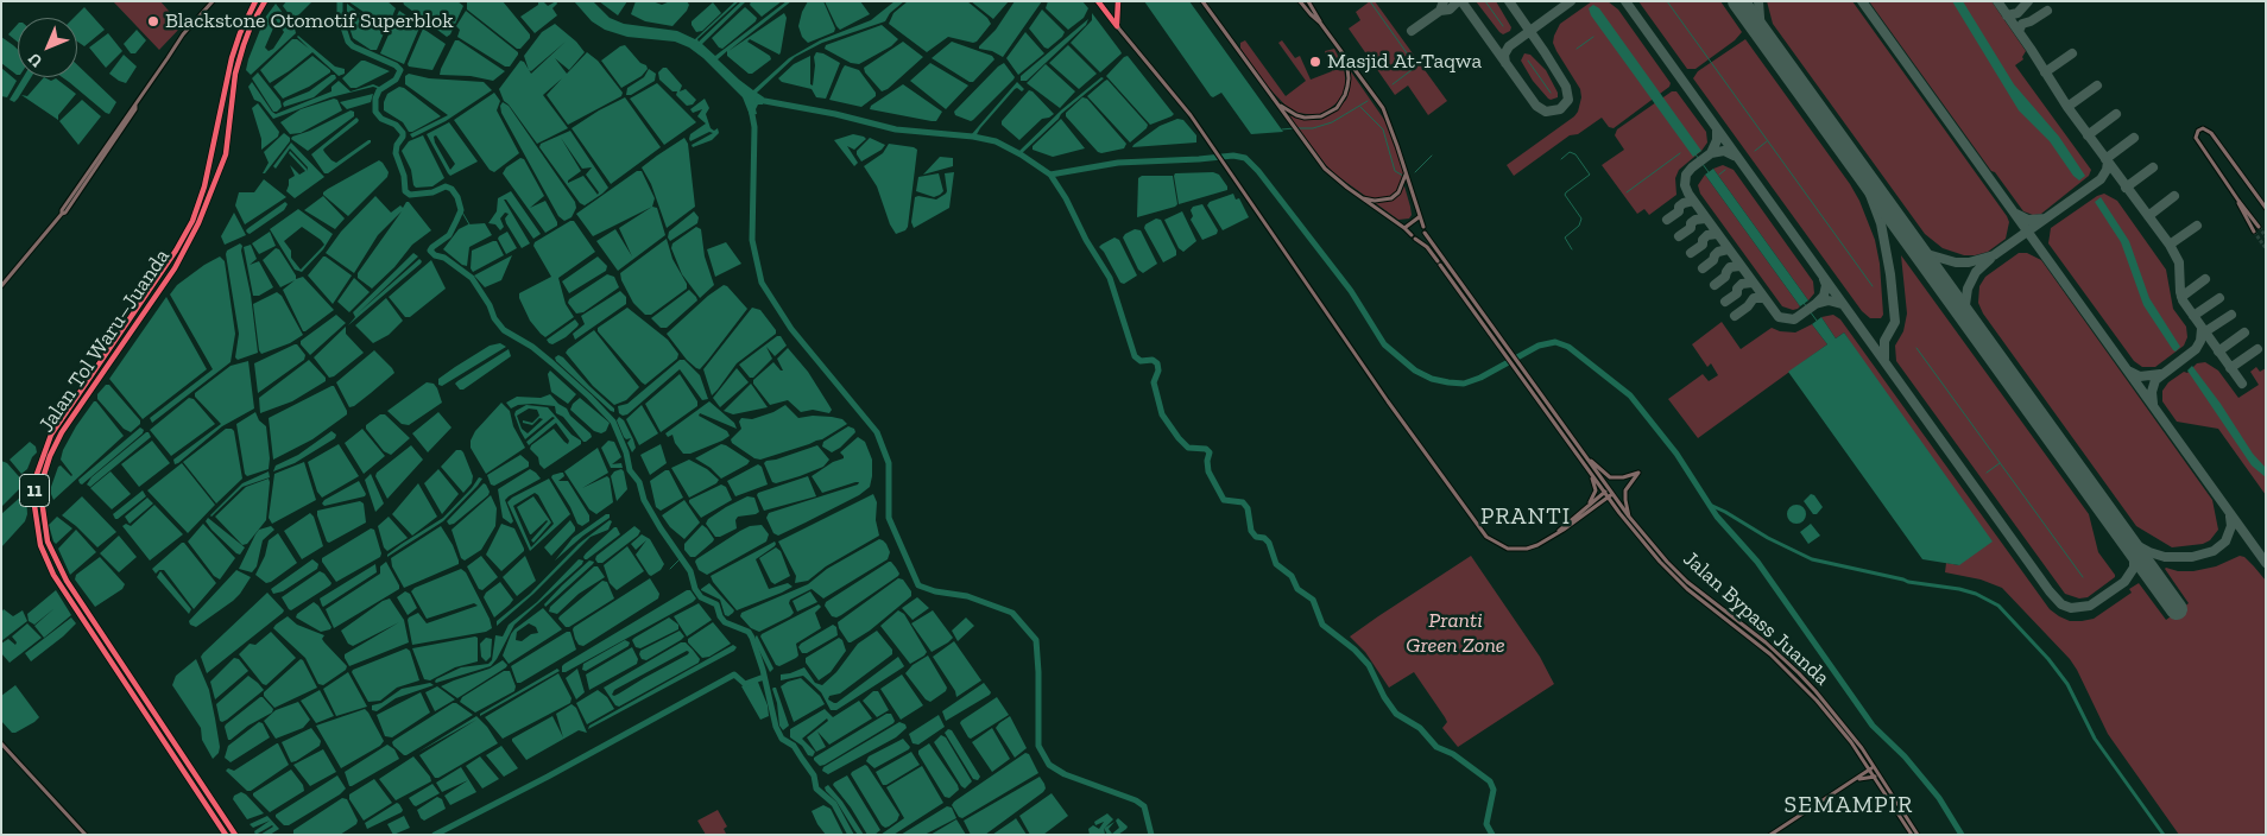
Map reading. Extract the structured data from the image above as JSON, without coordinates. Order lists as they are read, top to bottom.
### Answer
{
  "streets": {
    "highway": ["Jalan Tol Waru–Juanda", "11"],
    "street": ["Jalan Bypass Juanda"]
  },
  "districts": ["PRANTI", "SEMAMPIR"],
  "parks": ["Pranti Green Zone"],
  "places": ["Blackstone Otomotif Superblok", "Masjid At-Taqwa"],
  "north": "bottom left"
}
